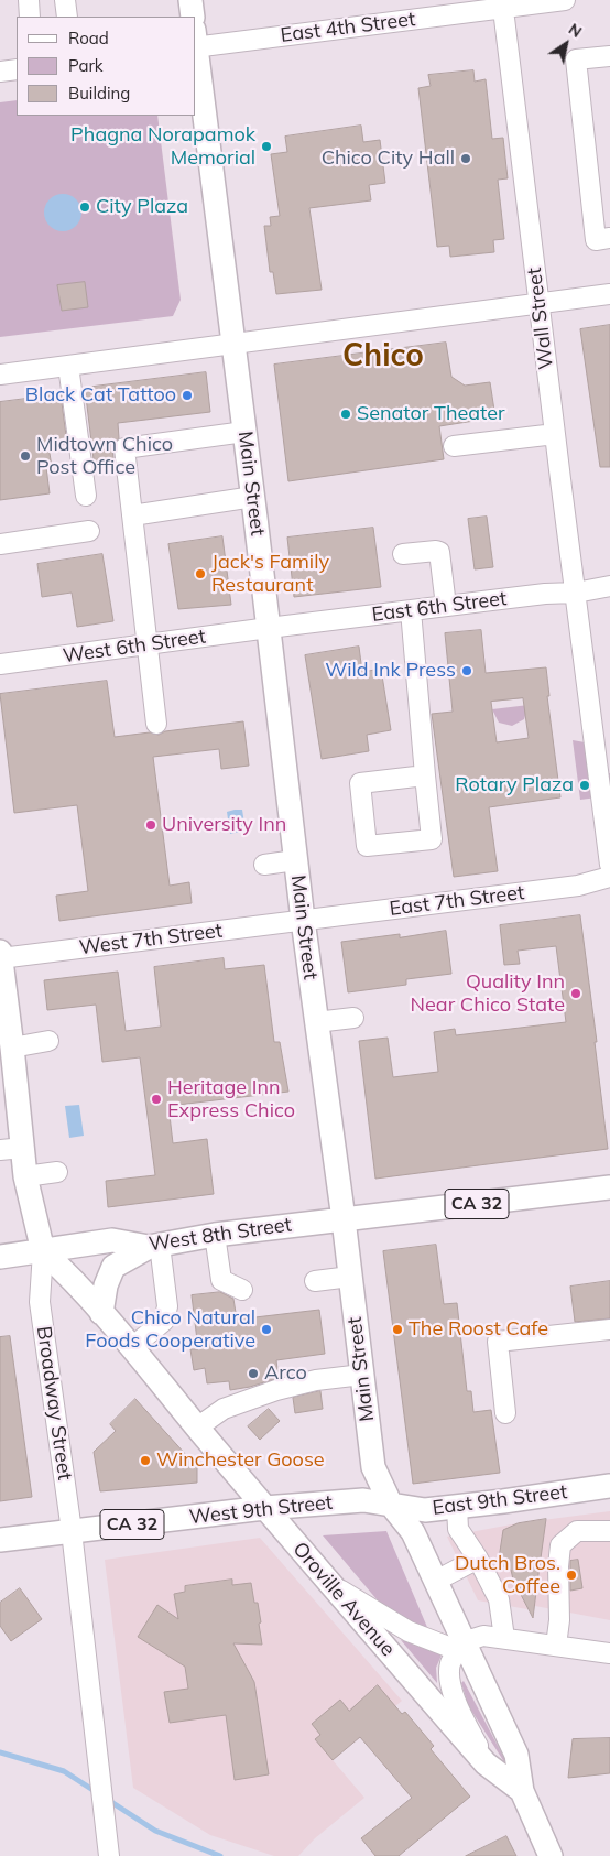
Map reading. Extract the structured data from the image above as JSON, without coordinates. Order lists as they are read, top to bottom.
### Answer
{
  "streets": {
    "main road": [
      "Main Street",
      "CA 32",
      "West 8th Street",
      "Broadway Street",
      "East 9th Street",
      "West 9th Street",
      "Oroville Avenue"
    ],
    "street": [
      "East 4th Street",
      "Wall Street",
      "East 6th Street",
      "West 6th Street",
      "East 7th Street",
      "West 7th Street"
    ]
  },
  "crossings": [
    ["East 4th Street", "Wall Street"],
    ["Wall Street", "East 6th Street"],
    ["Main Street", "East 6th Street"],
    ["Main Street", "West 6th Street"],
    ["Main Street", "East 7th Street"],
    ["Main Street", "West 7th Street"],
    ["Main Street", "CA 32"],
    ["Main Street", "West 8th Street"],
    ["Main Street", "East 9th Street"],
    ["Main Street", "West 9th Street"],
    ["Main Street", "Oroville Avenue"],
    ["East 6th Street", "West 6th Street"],
    ["East 7th Street", "West 7th Street"],
    ["West 7th Street", "Broadway Street"],
    ["CA 32", "West 8th Street"],
    ["West 8th Street", "Broadway Street"],
    ["West 8th Street", "Oroville Avenue"],
    ["Broadway Street", "West 9th Street"],
    ["Broadway Street", "Oroville Avenue"],
    ["East 9th Street", "West 9th Street"],
    ["West 9th Street", "Oroville Avenue"]
  ],
  "districts": ["Chico"],
  "places": [
    "Phagna Norapamok Memorial",
    "Chico City Hall",
    "City Plaza",
    "Black Cat Tattoo",
    "Senator Theater",
    "Midtown Chico Post Office",
    "Jack's Family Restaurant",
    "Wild Ink Press",
    "Rotary Plaza",
    "University Inn",
    "Quality Inn Near Chico State",
    "Heritage Inn Express Chico",
    "Chico Natural Foods Cooperative",
    "The Roost Cafe",
    "Arco",
    "Winchester Goose",
    "Dutch Bros. Coffee"
  ],
  "legend": ["Road", "Park", "Building"],
  "north": "top right"
}
